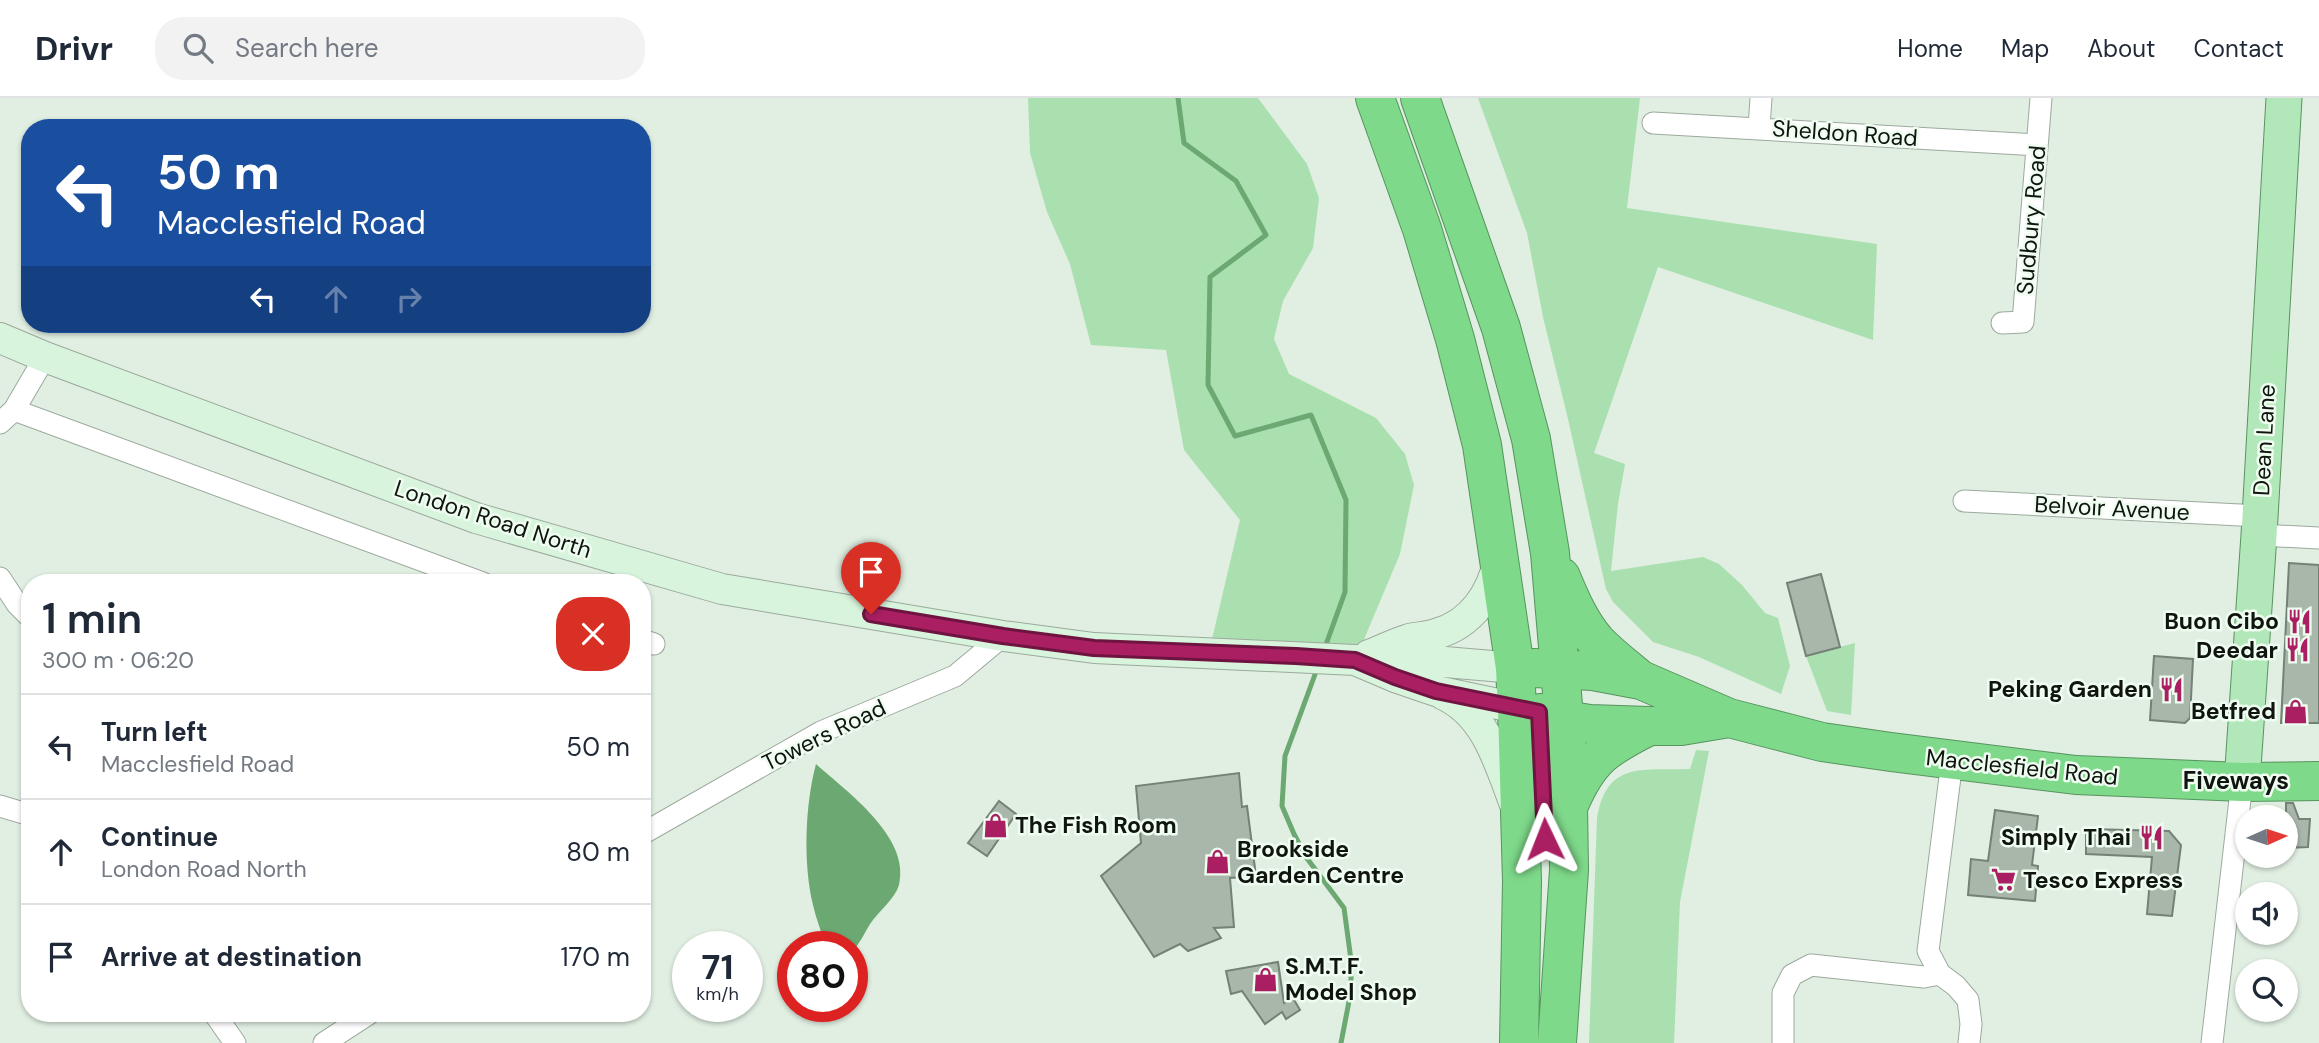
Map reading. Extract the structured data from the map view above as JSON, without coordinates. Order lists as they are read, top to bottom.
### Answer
{
  "streets": {
    "highway": ["Macclesfield Road"],
    "main road": ["Dean Lane", "London Road North"],
    "street": [
      "Sheldon Road",
      "Sudbury Road",
      "Belvoir Avenue",
      "Towers Road"
    ]
  },
  "crossings": [
    ["Sheldon Road", "Sudbury Road"],
    ["Dean Lane", "Belvoir Avenue"],
    ["Dean Lane", "Macclesfield Road"],
    ["London Road North", "Towers Road"],
    ["London Road North", "Macclesfield Road"]
  ],
  "districts": ["Fiveways"],
  "places": {
    "restaurant": [
      "Buon Cibo",
      "Deedar",
      "Peking Garden",
      "Simply Thai"
    ],
    "shop": [
      "Betfred",
      "The Fish Room",
      "Brookside Garden Centre",
      "S.M.T.F. Model Shop"
    ],
    "supermarket": ["Tesco Express"]
  },
  "north": "right",
  "page": {
    "header": "Drivr",
    "search": "Search here",
    "nav": [
      "Home",
      "Map",
      "About",
      "Contact"
    ],
    "turn": ["50 m", "Macclesfield Road"],
    "heading": ["1 min", "300 m · 06:20"],
    "list": [
      {
        "name": "Turn left",
        "note": "Macclesfield Road",
        "value": "50 m"
      },
      {
        "name": "Continue",
        "note": "London Road North",
        "value": "80 m"
      },
      {
        "name": "Arrive at destination",
        "value": "170 m"
      }
    ],
    "speed": "71 km/h",
    "limit": "80"
  }
}
